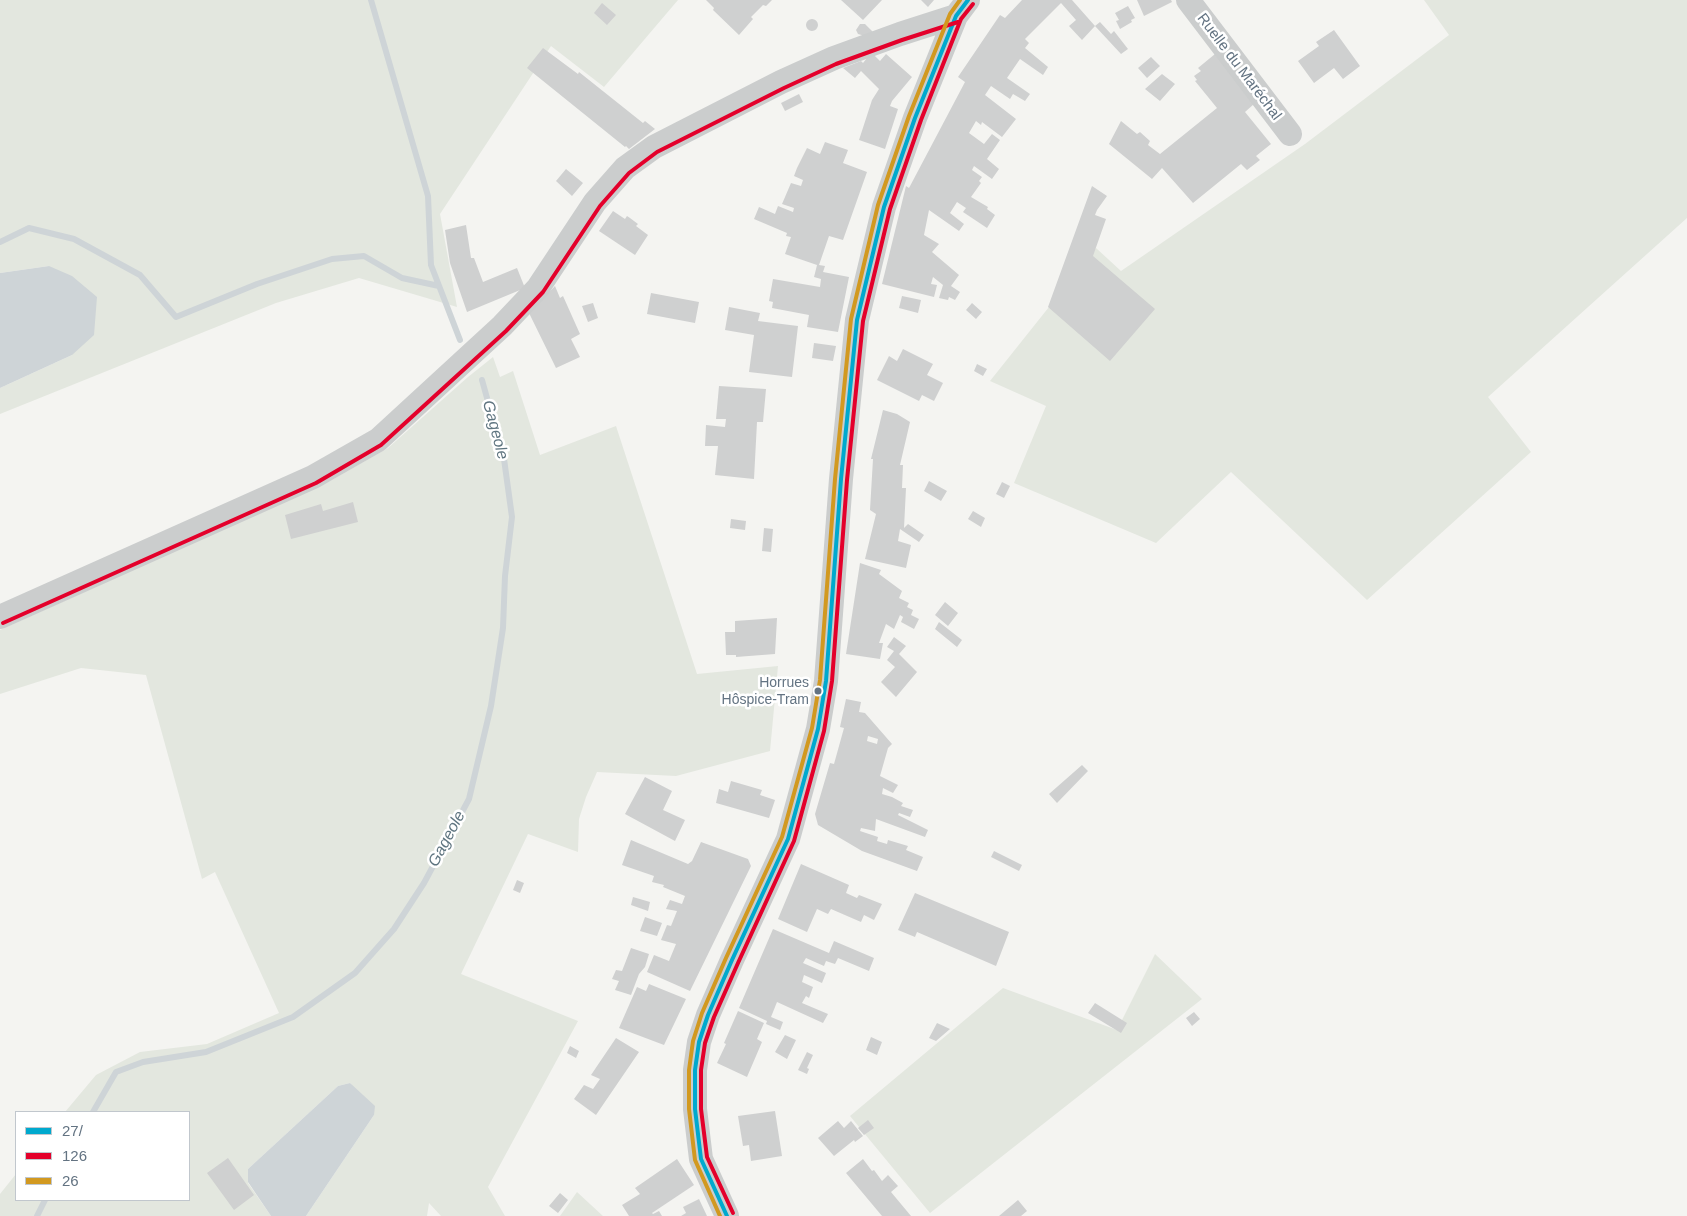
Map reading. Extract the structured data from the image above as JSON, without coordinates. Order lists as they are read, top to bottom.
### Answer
{
  "streets": {
    "street": ["Ruelle du Maréchal"]
  },
  "water": ["Gageole"],
  "places": ["Horrues Hôspice-Tram"],
  "lines": ["transit line 27/", "transit line 26", "transit line 126"],
  "legend": ["27/", "126", "26"]
}
